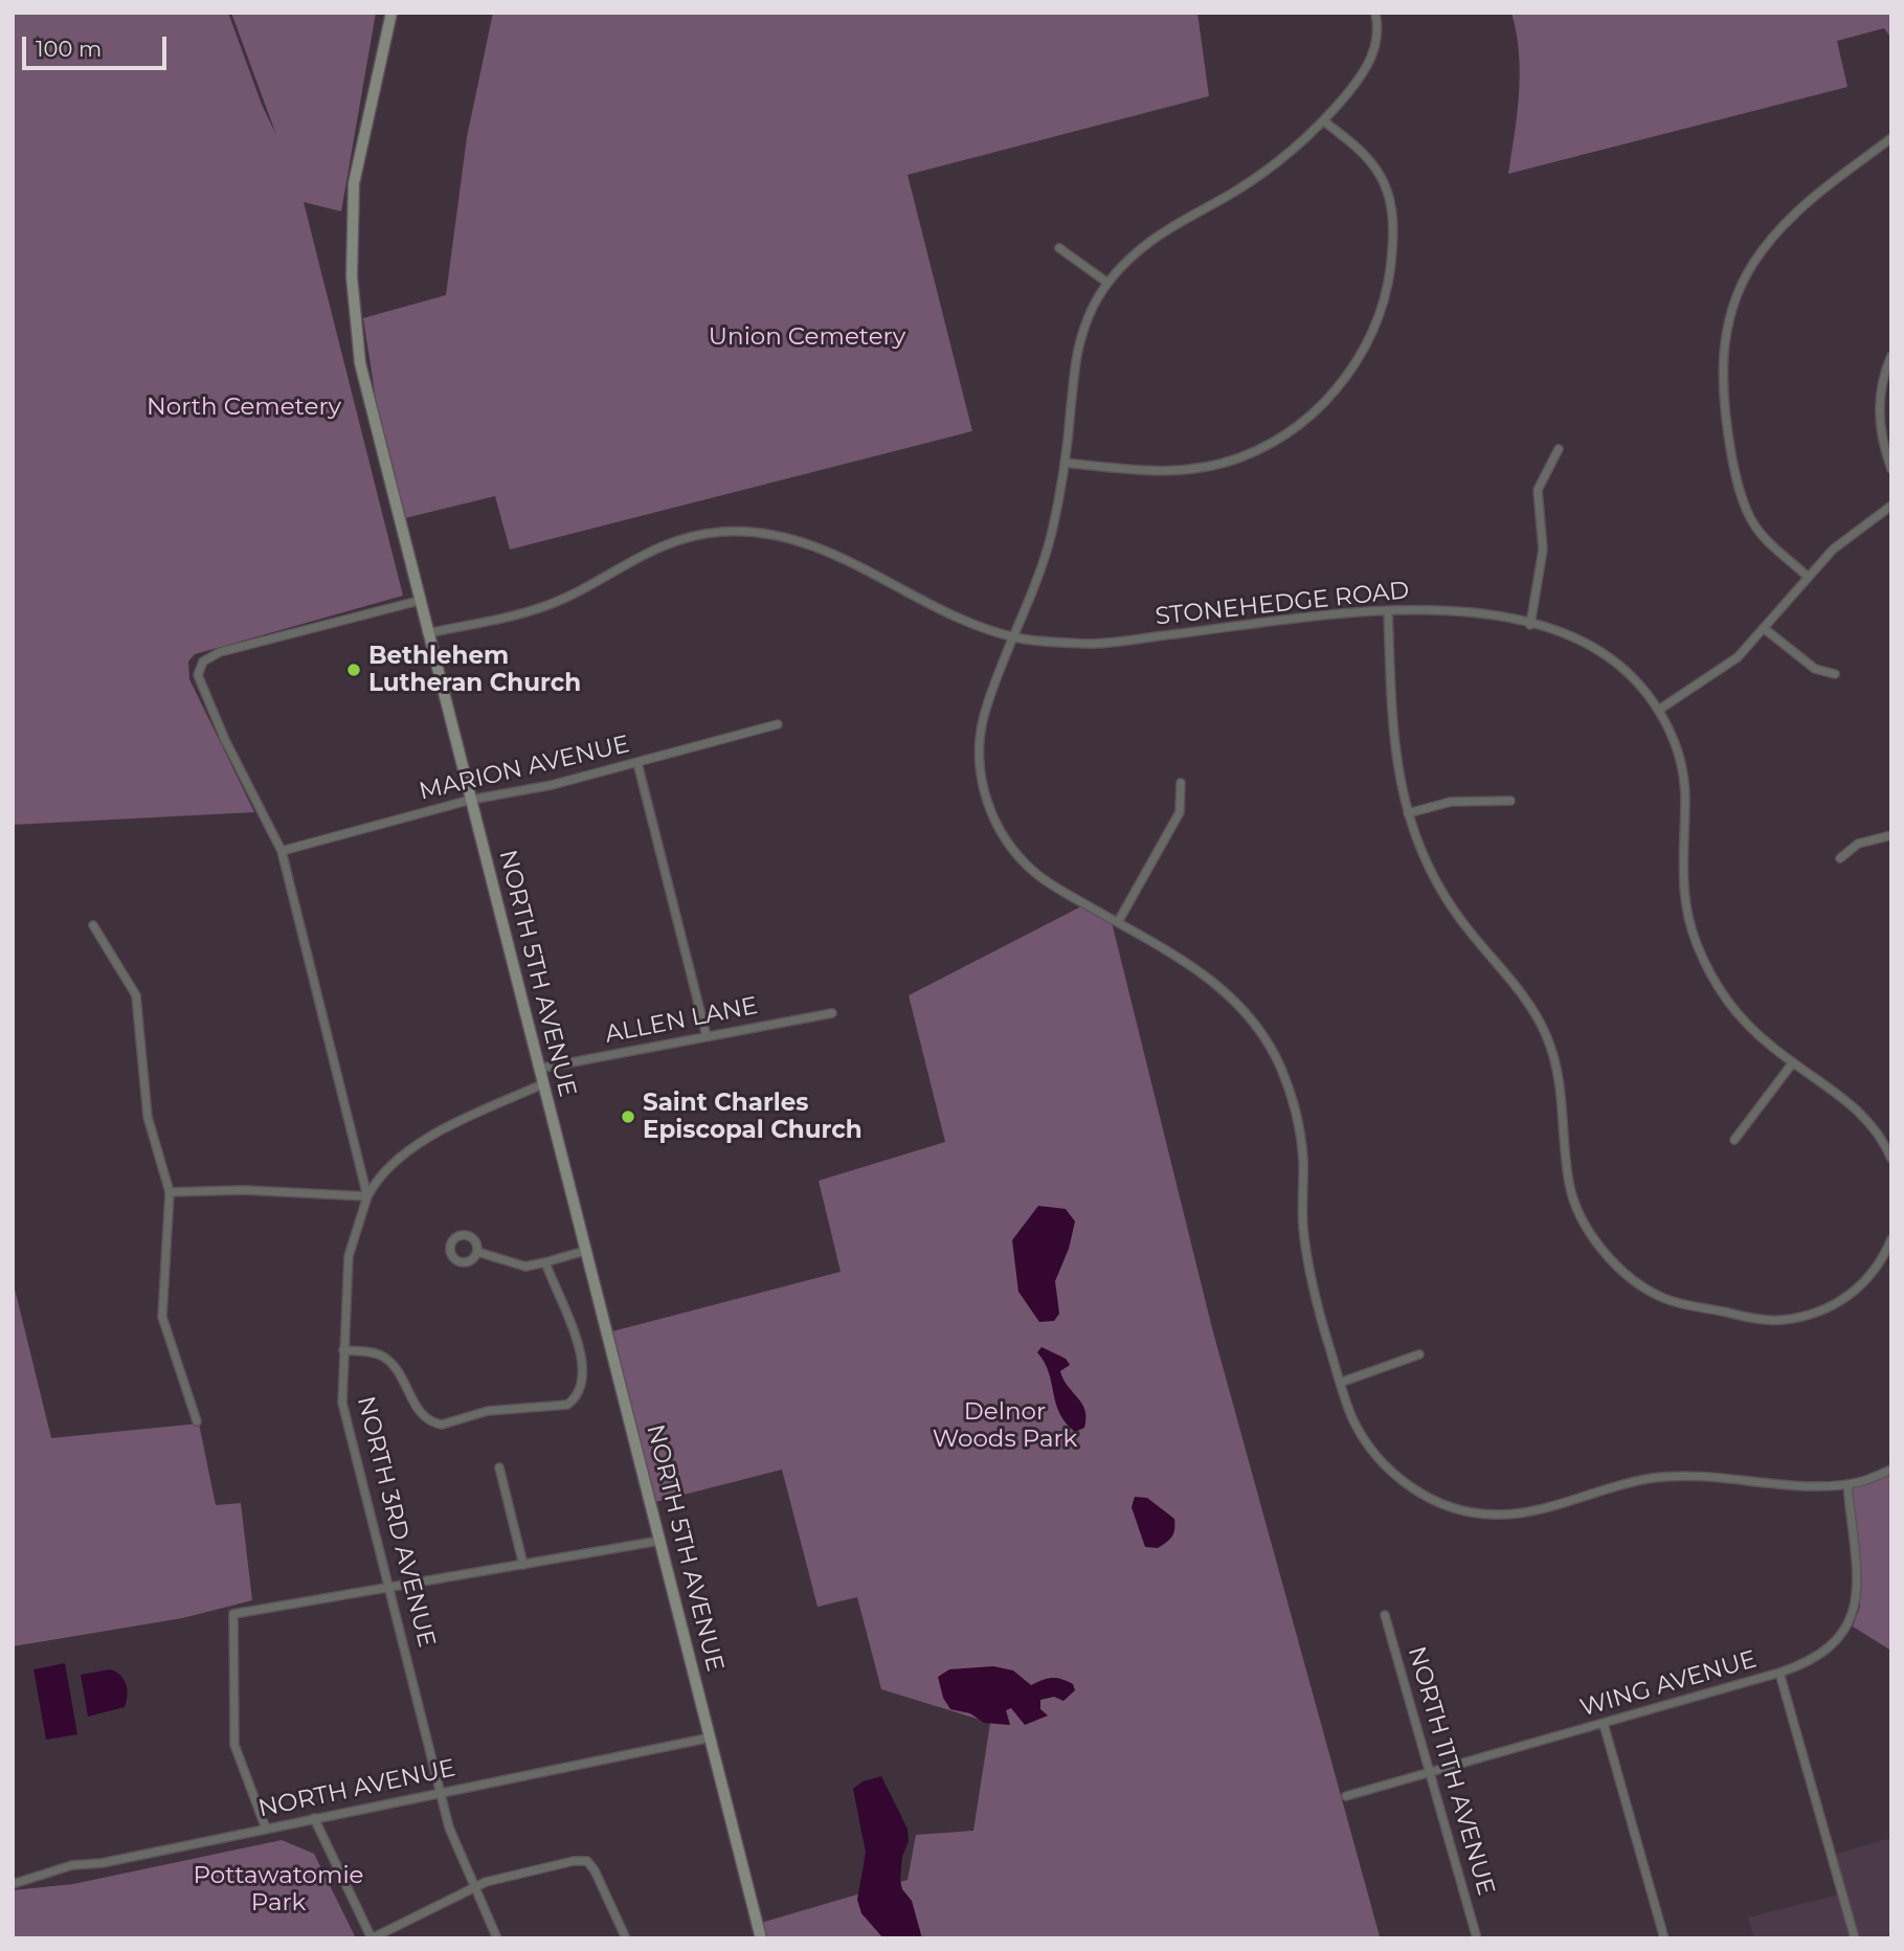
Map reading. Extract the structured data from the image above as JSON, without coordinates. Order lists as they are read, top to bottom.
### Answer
{
  "streets": {
    "main road": ["NORTH 5TH AVENUE"],
    "street": [
      "STONEHEDGE ROAD",
      "MARION AVENUE",
      "ALLEN LANE",
      "NORTH 3RD AVENUE",
      "WING AVENUE",
      "NORTH 11TH AVENUE",
      "NORTH AVENUE"
    ]
  },
  "crossings": [
    ["STONEHEDGE ROAD", "NORTH 5TH AVENUE"],
    ["MARION AVENUE", "NORTH 5TH AVENUE"],
    ["NORTH 5TH AVENUE", "ALLEN LANE"],
    ["NORTH 5TH AVENUE", "NORTH AVENUE"],
    ["NORTH 3RD AVENUE", "NORTH AVENUE"],
    ["WING AVENUE", "NORTH 11TH AVENUE"]
  ],
  "parks": [
    "Union Cemetery",
    "North Cemetery",
    "Delnor Woods Park",
    "Pottawatomie Park"
  ],
  "places": ["Bethlehem Lutheran Church", "Saint Charles Episcopal Church"],
  "scale_bar": "100 m"
}
